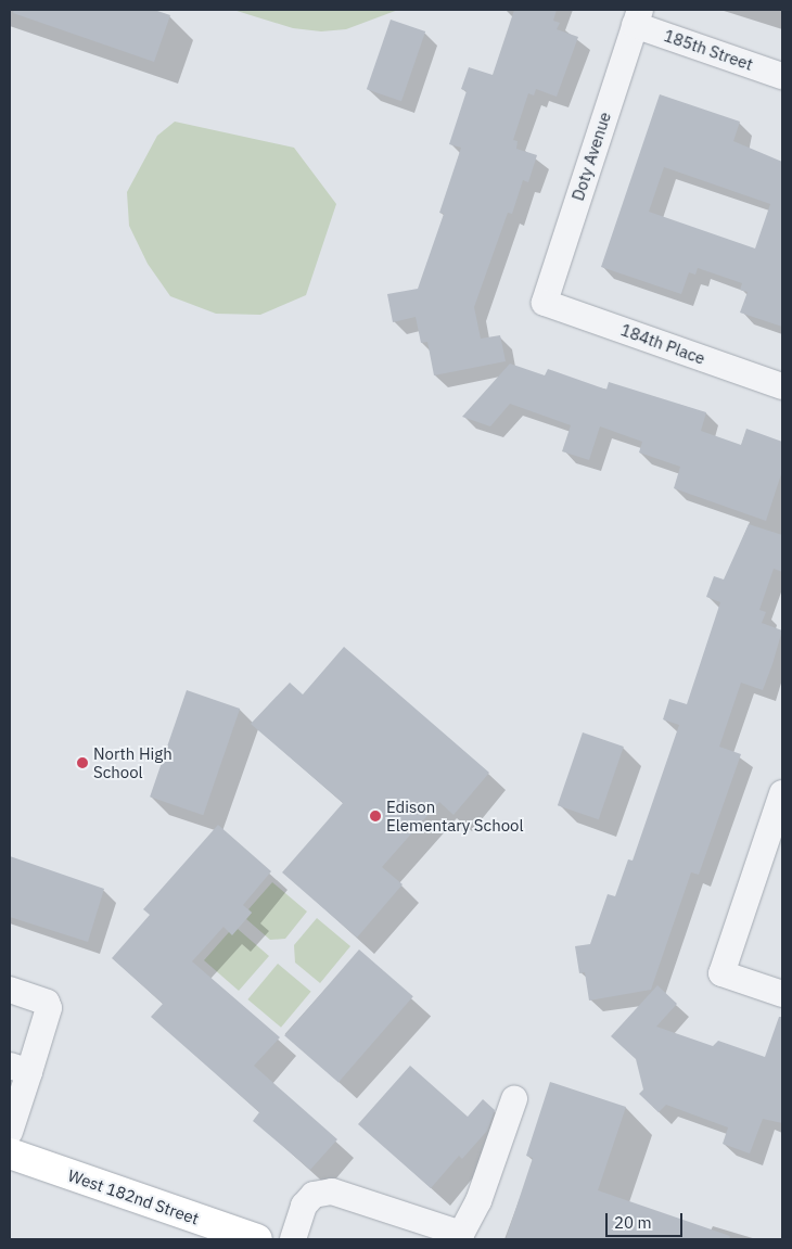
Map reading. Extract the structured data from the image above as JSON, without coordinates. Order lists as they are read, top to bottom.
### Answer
{
  "streets": {
    "main road": ["West 182nd Street"],
    "street": ["185th Street", "Doty Avenue", "184th Place"]
  },
  "crossings": [
    ["185th Street", "Doty Avenue"],
    ["Doty Avenue", "184th Place"]
  ],
  "places": ["North High School", "Edison Elementary School"],
  "scale_bar": "20 m"
}
